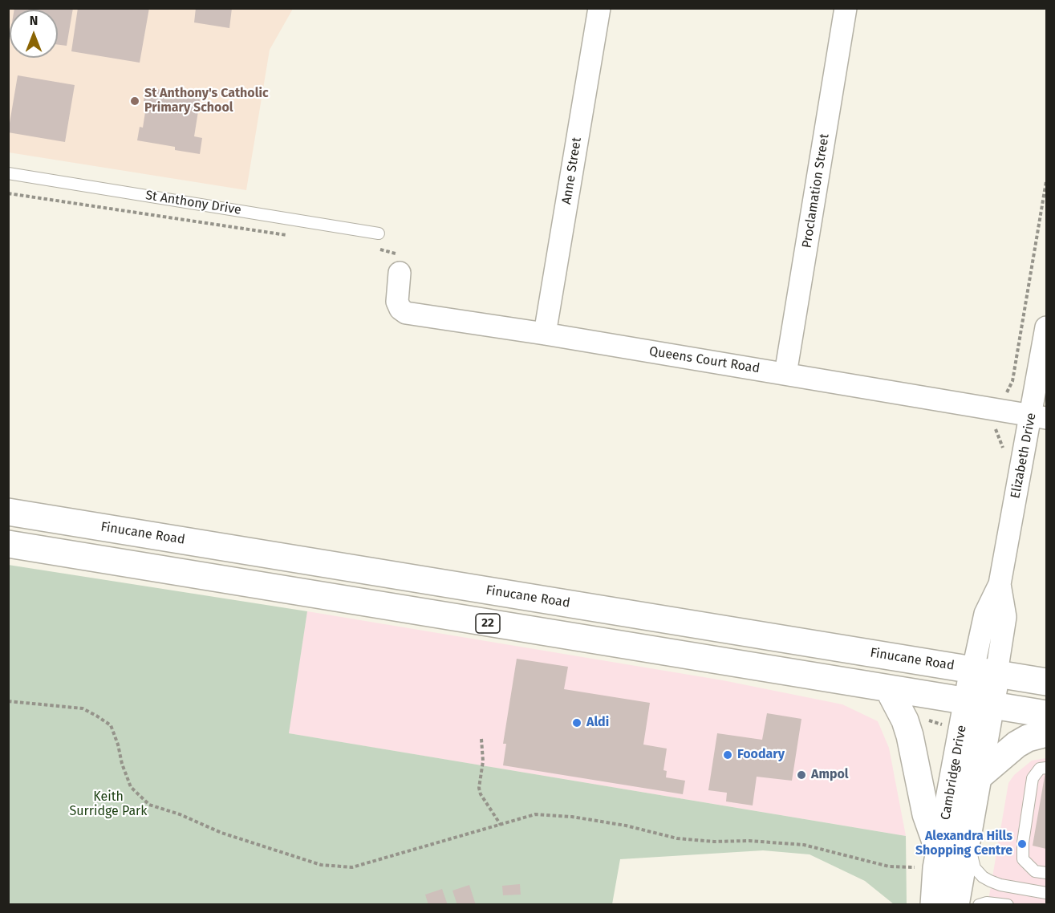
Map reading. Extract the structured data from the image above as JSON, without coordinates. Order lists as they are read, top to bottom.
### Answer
{
  "streets": {
    "main road": ["Finucane Road", "22", "Cambridge Drive"],
    "street": [
      "Anne Street",
      "Proclamation Street",
      "Queens Court Road",
      "Elizabeth Drive"
    ],
    "lane": ["St Anthony Drive"]
  },
  "crossings": [
    ["Anne Street", "Queens Court Road"],
    ["Proclamation Street", "Queens Court Road"],
    ["Queens Court Road", "Elizabeth Drive"],
    ["Elizabeth Drive", "Finucane Road"],
    ["Elizabeth Drive", "Cambridge Drive"],
    ["Finucane Road", "Cambridge Drive"],
    ["22", "Cambridge Drive"]
  ],
  "parks": ["Keith Surridge Park"],
  "places": [
    "St Anthony's Catholic Primary School",
    "Aldi",
    "Foodary",
    "Ampol",
    "Alexandra Hills Shopping Centre"
  ],
  "north": "top"
}
